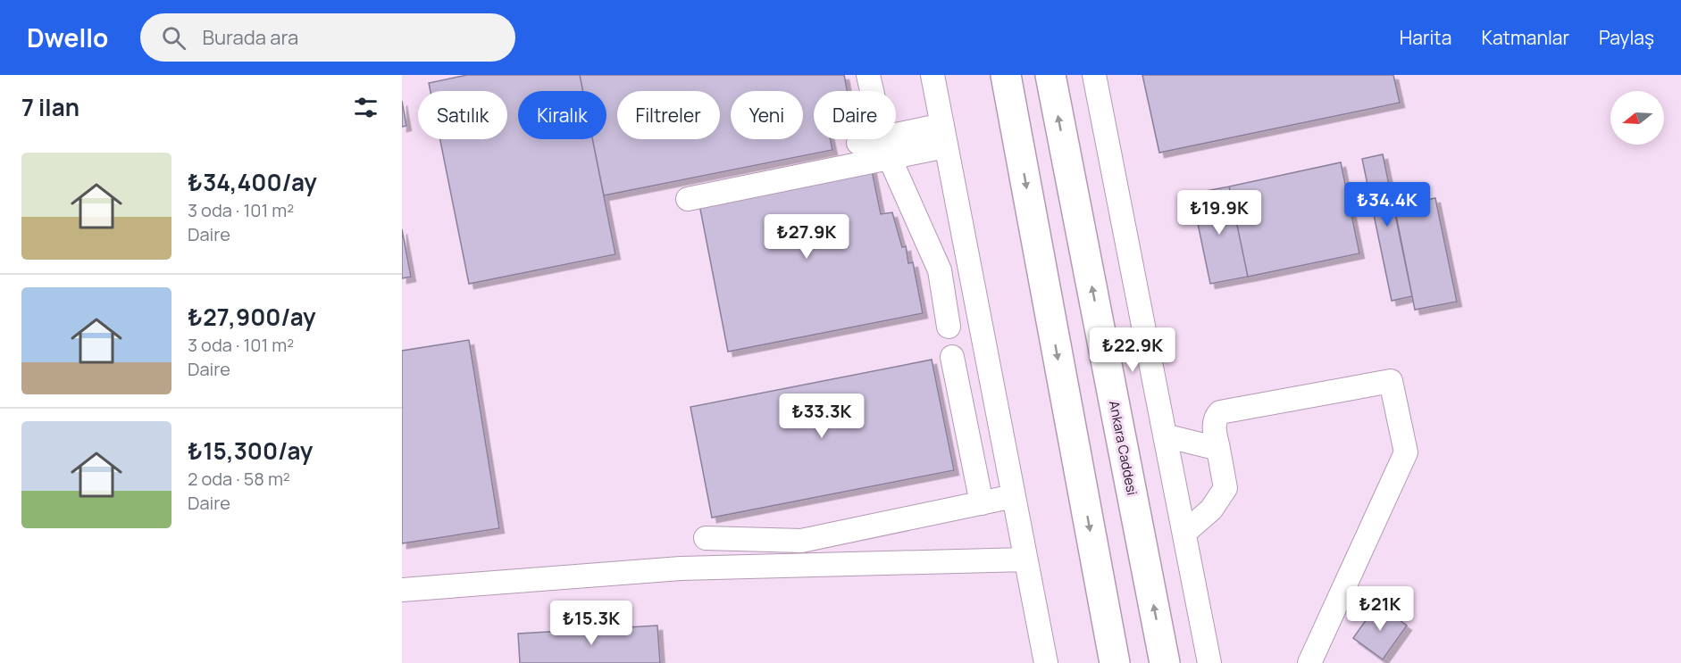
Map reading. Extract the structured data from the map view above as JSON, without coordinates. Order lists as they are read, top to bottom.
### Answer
{
  "streets": {
    "highway": ["Ankara Caddesi"]
  },
  "north": "left",
  "page": {
    "header": "Dwello",
    "search": "Burada ara",
    "nav": ["Harita", "Katmanlar", "Paylaş"],
    "heading": "7 ilan",
    "chip": [
      "Satılık",
      "Kiralık",
      "Filtreler",
      "Yeni",
      "Daire"
    ],
    "list": [
      {
        "name": "₺34,400/ay",
        "note": "3 oda · 101 m² · Daire"
      },
      {
        "name": "₺27,900/ay",
        "note": "3 oda · 101 m² · Daire"
      },
      {
        "name": "₺15,300/ay",
        "note": "2 oda · 58 m² · Daire"
      }
    ],
    "price": [
      "₺34.4K",
      "₺19.9K",
      "₺27.9K",
      "₺22.9K",
      "₺33.3K",
      "₺21K",
      "₺15.3K"
    ]
  }
}
